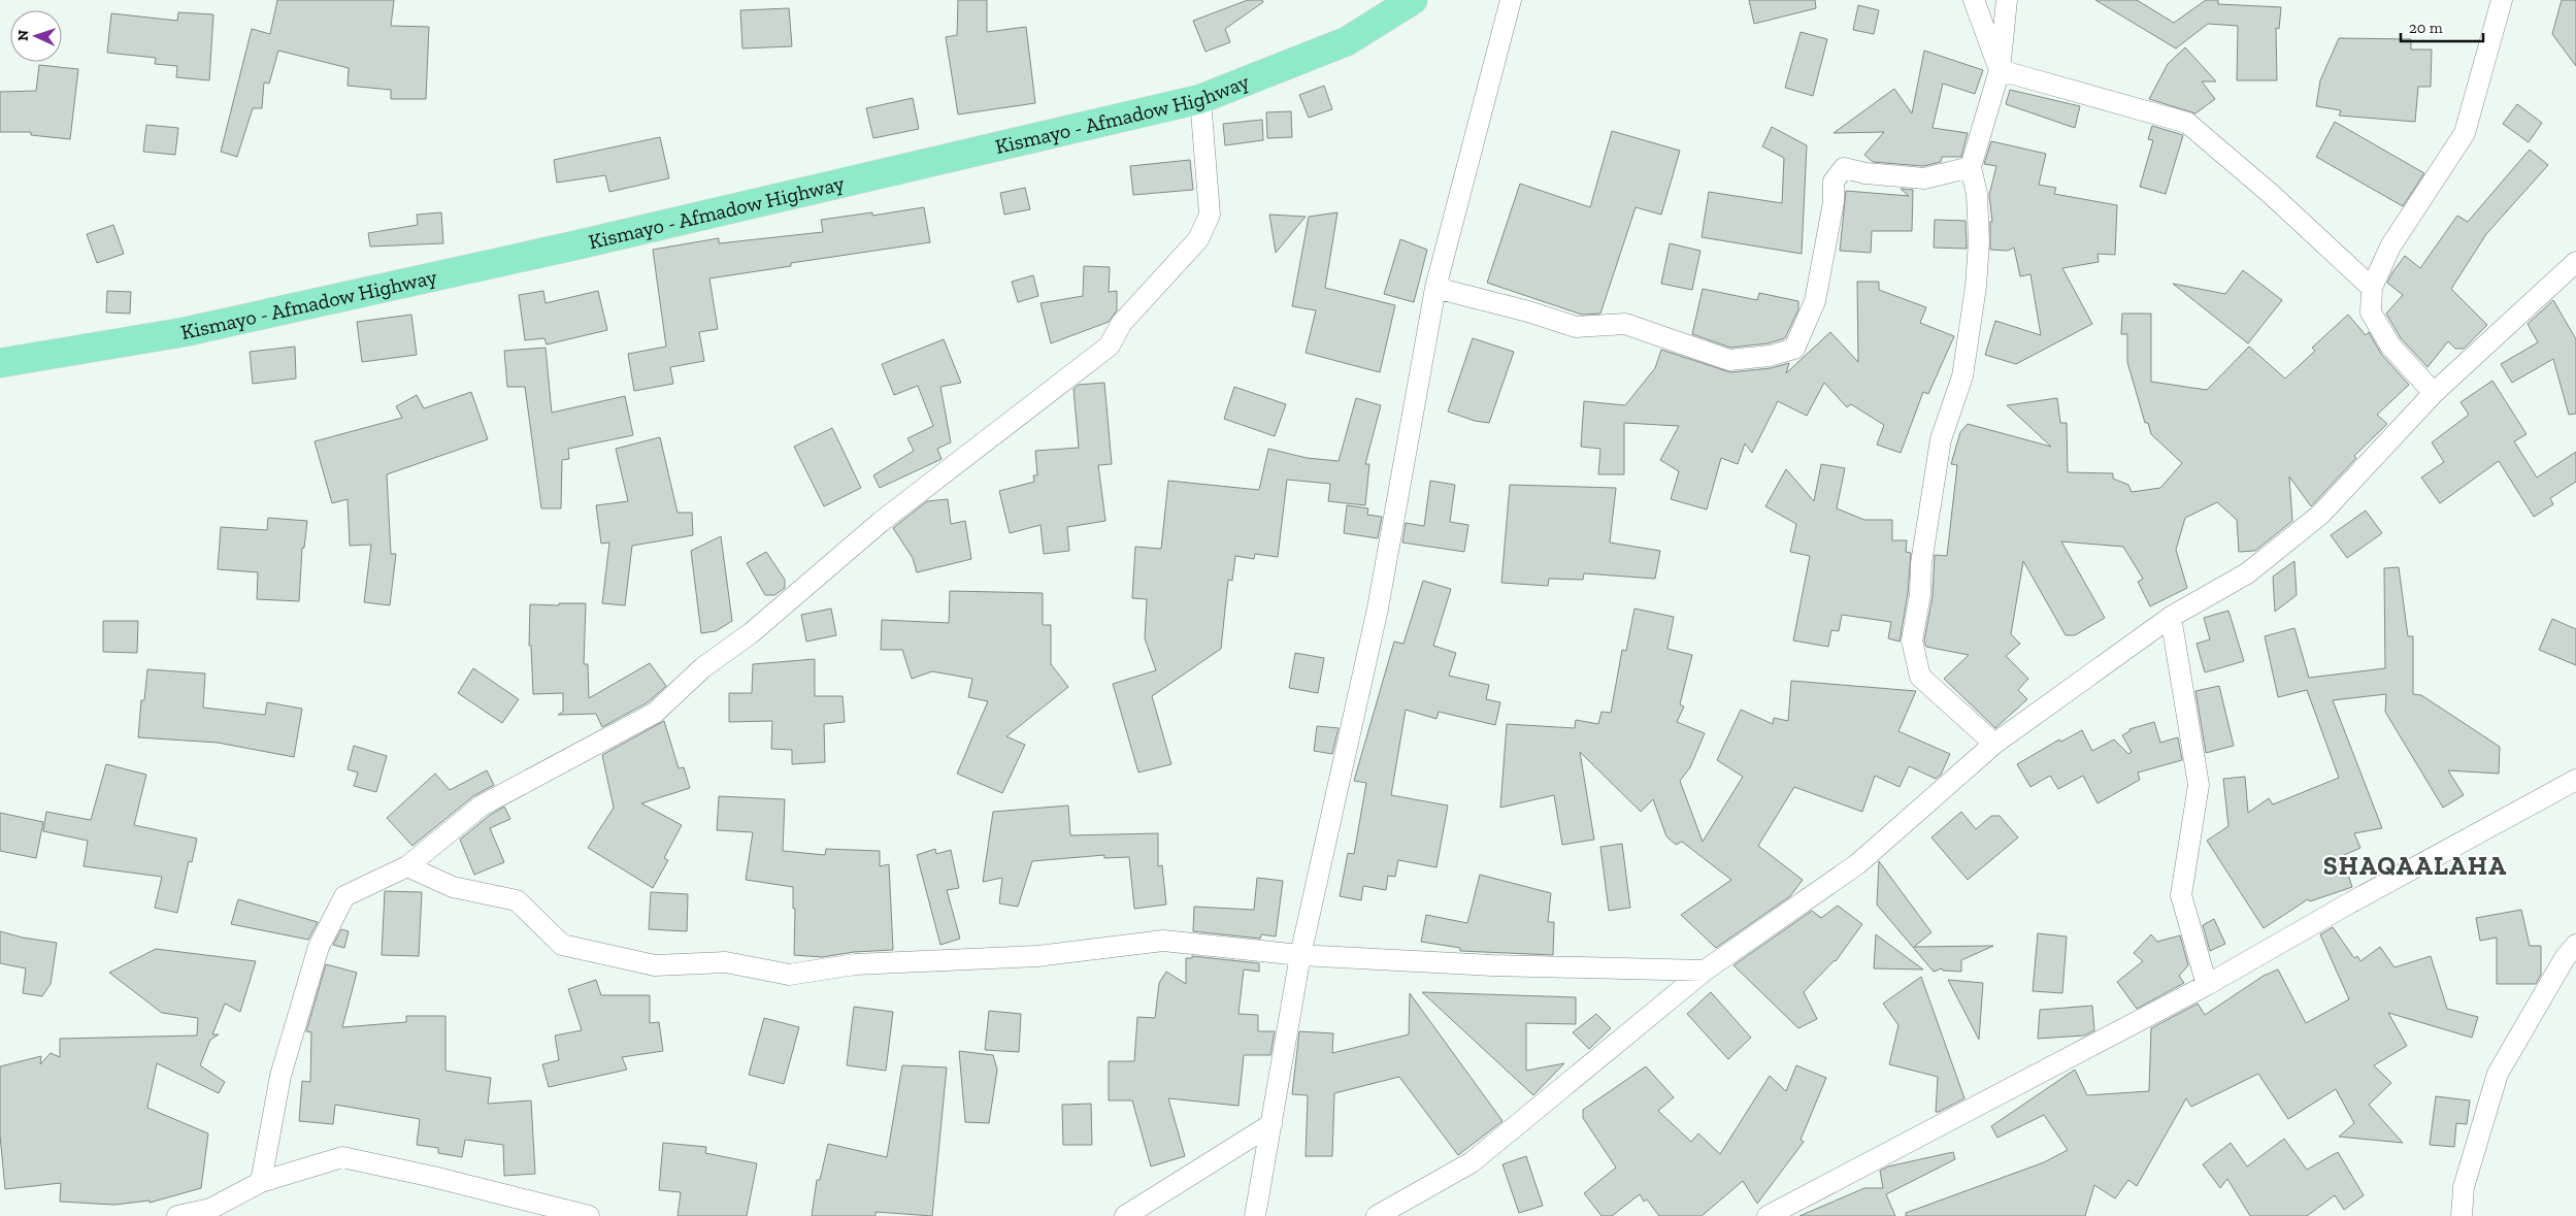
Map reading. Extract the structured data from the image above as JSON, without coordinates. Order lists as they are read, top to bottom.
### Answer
{
  "streets": {
    "main road": ["Kismayo - Afmadow Highway"]
  },
  "districts": ["SHAQAALAHA"],
  "scale_bar": "20 m",
  "north": "left"
}
